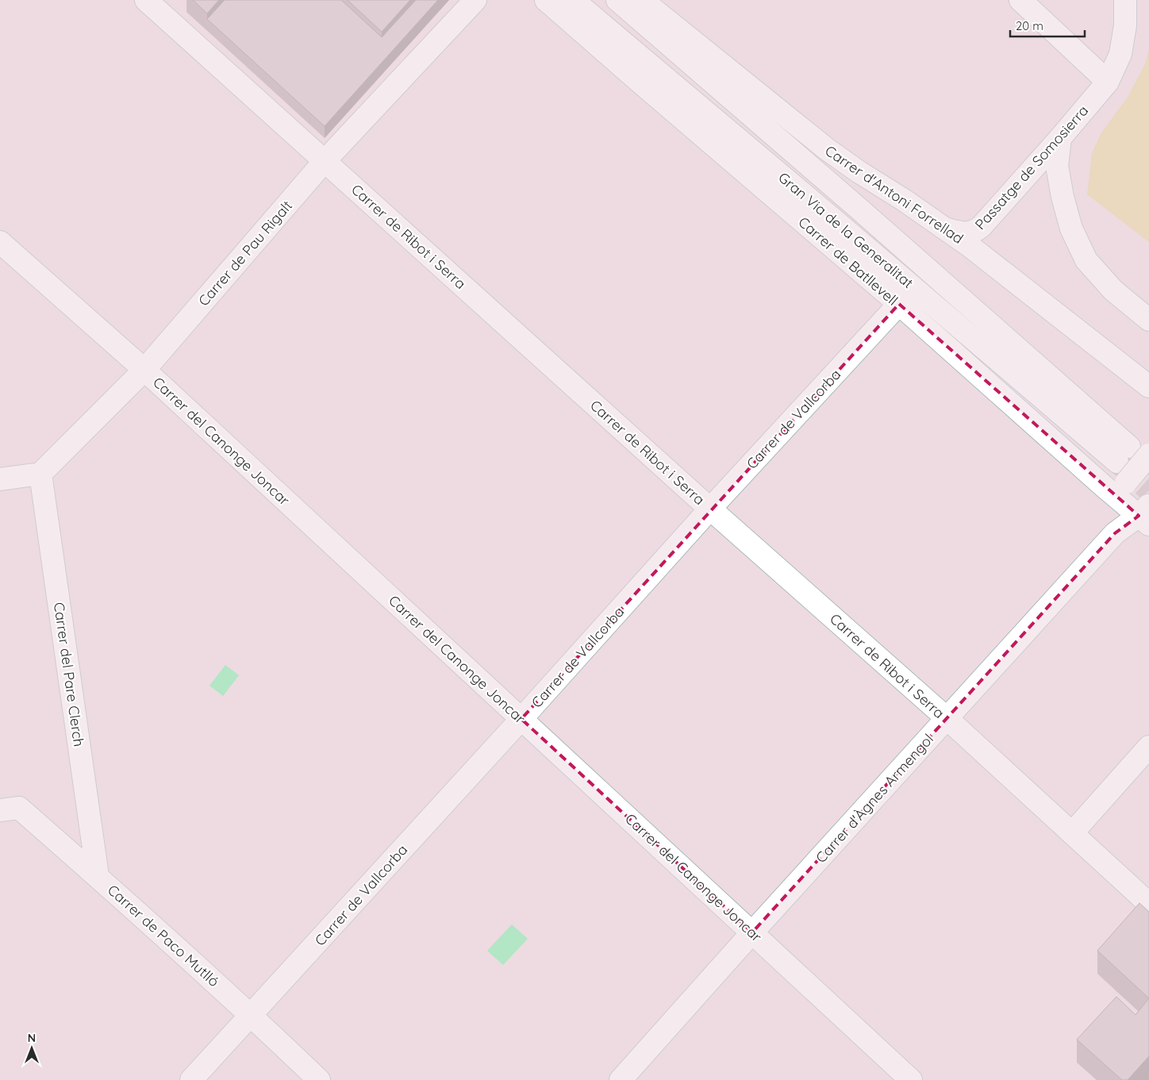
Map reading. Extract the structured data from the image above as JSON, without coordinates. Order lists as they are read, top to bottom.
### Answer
{
  "streets": {
    "street": [
      "Passatge de Somosierra",
      "Carrer d'Antoni Forrellad",
      "Gran Via de la Generalitat",
      "Carrer de Ribot i Serra",
      "Carrer de Pau Rigalt",
      "Carrer de Batllevell",
      "Carrer de Vallcorba",
      "Carrer del Canonge Joncar",
      "Carrer del Pare Clerch",
      "Carrer d'Àgnes Armengol",
      "Carrer de Paco Mutlló"
    ]
  },
  "crossings": [
    ["Passatge de Somosierra", "Carrer d'Antoni Forrellad"],
    ["Carrer de Ribot i Serra", "Carrer de Pau Rigalt"],
    ["Carrer de Ribot i Serra", "Carrer de Vallcorba"],
    ["Carrer de Ribot i Serra", "Carrer d'Àgnes Armengol"],
    ["Carrer de Pau Rigalt", "Carrer del Canonge Joncar"],
    ["Carrer de Pau Rigalt", "Carrer del Pare Clerch"],
    ["Carrer de Batllevell", "Carrer de Vallcorba"],
    ["Carrer de Batllevell", "Carrer d'Àgnes Armengol"],
    ["Carrer de Vallcorba", "Carrer del Canonge Joncar"],
    ["Carrer de Vallcorba", "Carrer de Paco Mutlló"],
    ["Carrer del Canonge Joncar", "Carrer d'Àgnes Armengol"],
    ["Carrer del Pare Clerch", "Carrer de Paco Mutlló"]
  ],
  "scale_bar": "20 m",
  "north": "top"
}
